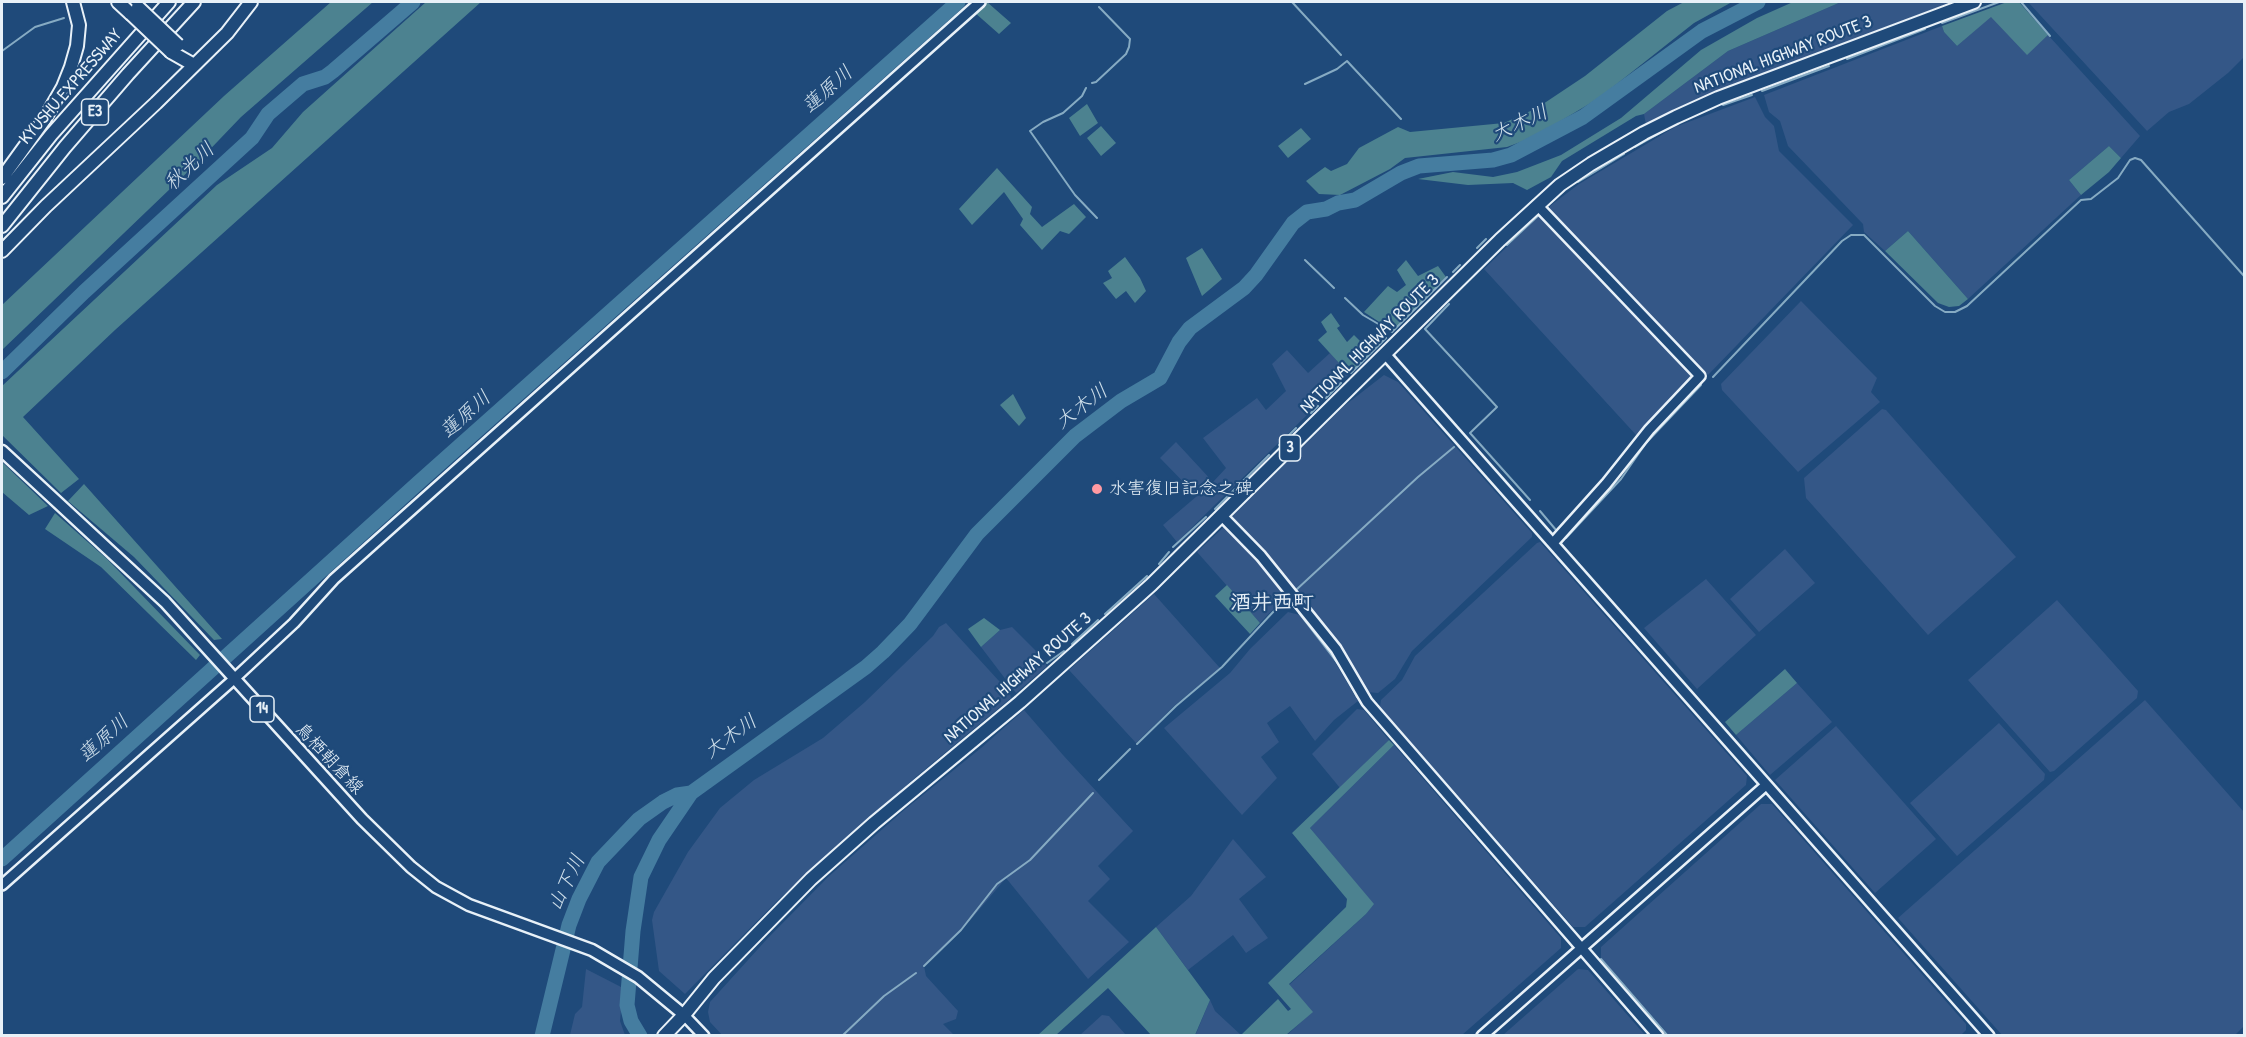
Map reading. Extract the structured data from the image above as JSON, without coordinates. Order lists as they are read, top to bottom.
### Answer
{
  "streets": {
    "highway": [
      "NATIONAL HIGHWAY ROUTE 3",
      "KYUSHU EXPRESSWAY",
      "E3",
      "3"
    ],
    "main road": ["14", "鳥栖朝倉線"]
  },
  "crossings": [
    ["NATIONAL HIGHWAY ROUTE 3", "鳥栖朝倉線"]
  ],
  "districts": ["酒井西町"],
  "water": [
    "蓮原川",
    "大木川",
    "秋光川",
    "山下川"
  ],
  "places": ["水害復旧記念之碑"]
}
